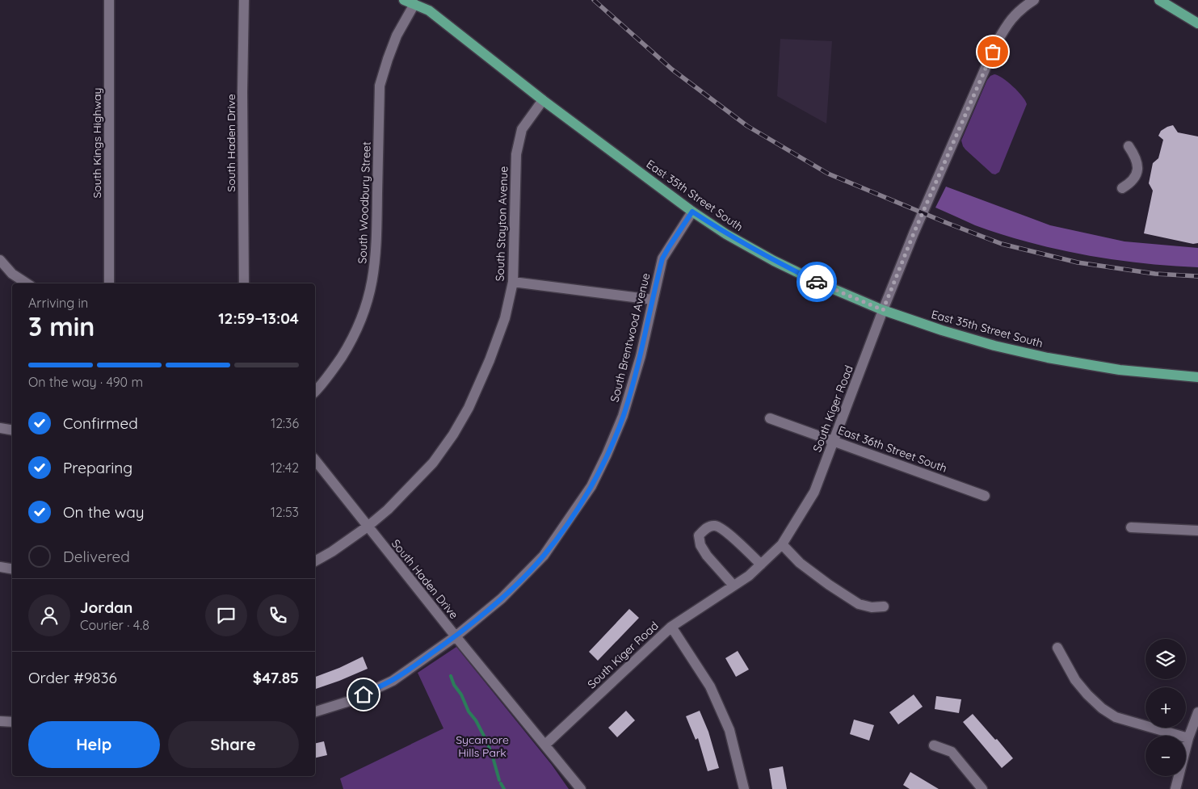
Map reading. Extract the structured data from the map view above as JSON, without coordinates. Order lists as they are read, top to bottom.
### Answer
{
  "streets": {
    "main road": ["East 35th Street South"],
    "street": [
      "South Kings Highway",
      "South Haden Drive",
      "South Woodbury Street",
      "South Stayton Avenue",
      "South Brentwood Avenue",
      "South Kiger Road",
      "East 36th Street South"
    ]
  },
  "crossings": [
    ["South Haden Drive", "South Stayton Avenue"],
    ["South Haden Drive", "South Brentwood Avenue"],
    ["South Haden Drive", "South Kiger Road"],
    ["East 35th Street South", "South Woodbury Street"],
    ["East 35th Street South", "South Stayton Avenue"],
    ["East 35th Street South", "South Brentwood Avenue"],
    ["East 35th Street South", "South Kiger Road"],
    ["South Kiger Road", "East 36th Street South"]
  ],
  "parks": ["Sycamore Hills Park"],
  "page": {
    "heading": ["3 min", "Arriving in", "12:59–13:04"],
    "panel": [
      "Jordan",
      "Courier · 4.8",
      "Order #9836",
      "$47.85"
    ],
    "bar": "On the way · 490 m",
    "list": [
      ["Confirmed", "12:36"],
      ["Preparing", "12:42"],
      ["On the way", "12:53"],
      "Delivered"
    ],
    "map_buttons": ["+", "−"],
    "buttons": ["Help", "Share"]
  }
}
